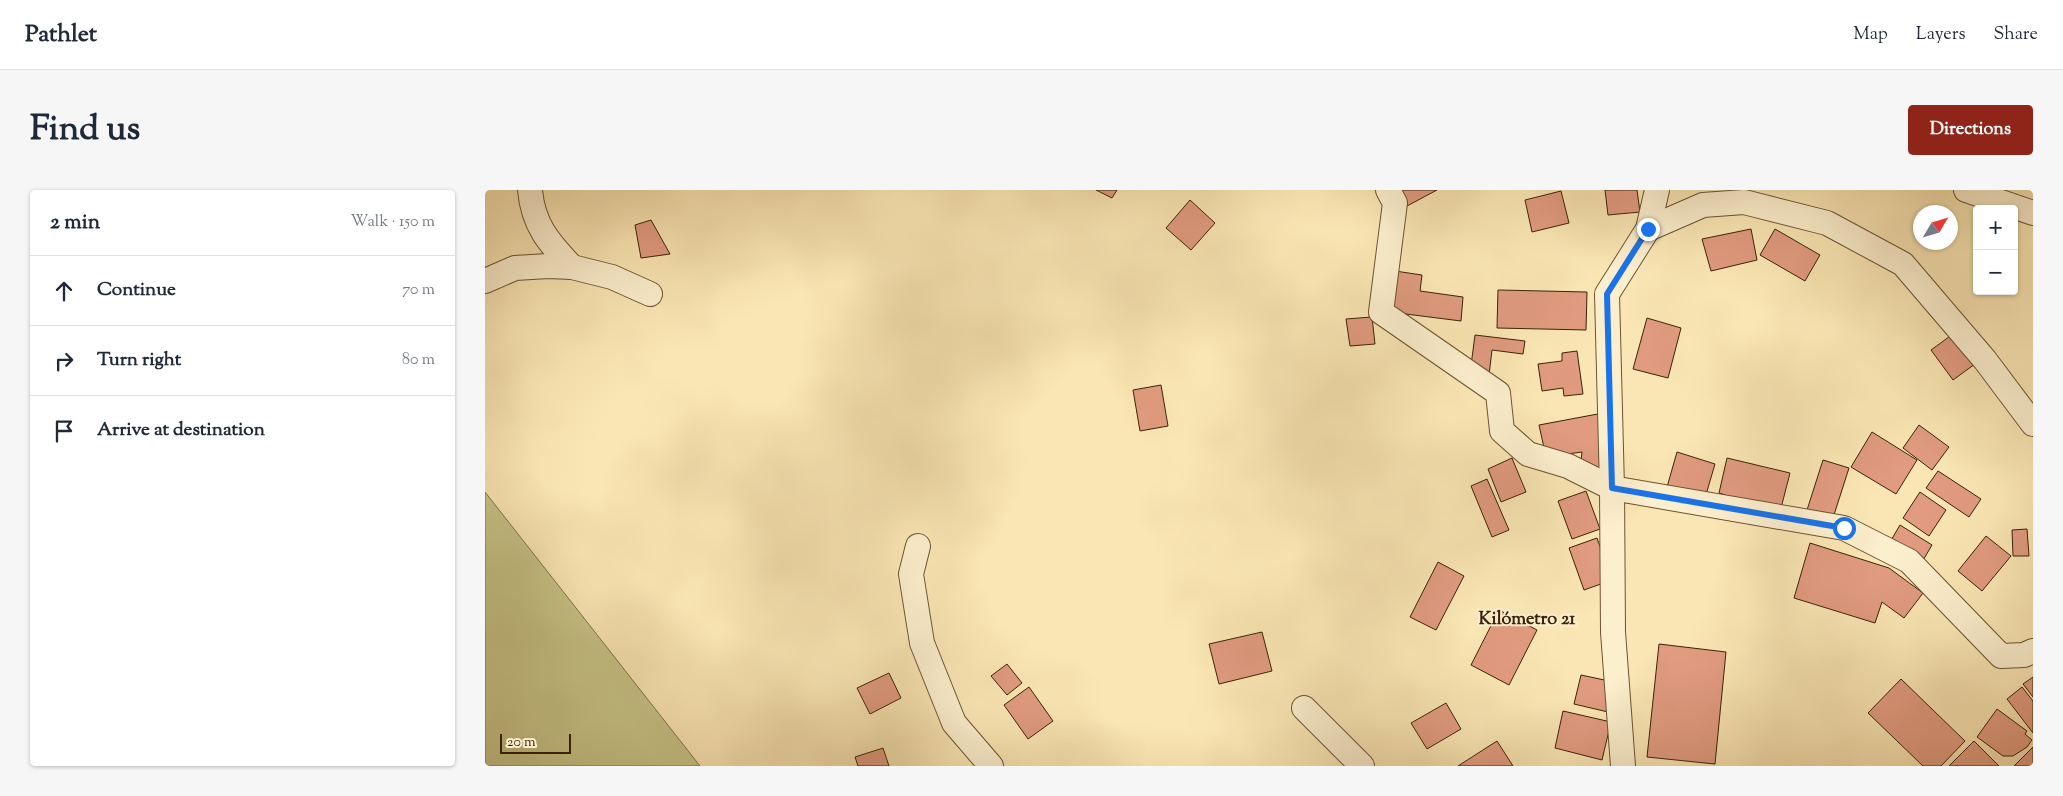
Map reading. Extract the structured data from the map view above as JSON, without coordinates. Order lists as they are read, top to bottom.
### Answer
{
  "districts": ["Kilómetro 21"],
  "scale_bar": "20 m",
  "north": "top right",
  "page": {
    "header": "Pathlet",
    "nav": ["Map", "Layers", "Share"],
    "title": "Find us",
    "buttons": "Directions",
    "heading": ["2 min", "Walk · 150 m"],
    "map_buttons": ["+", "−"],
    "list": [
      ["Continue", "70 m"],
      ["Turn right", "80 m"],
      "Arrive at destination"
    ],
    "scale": "20 m"
  }
}
